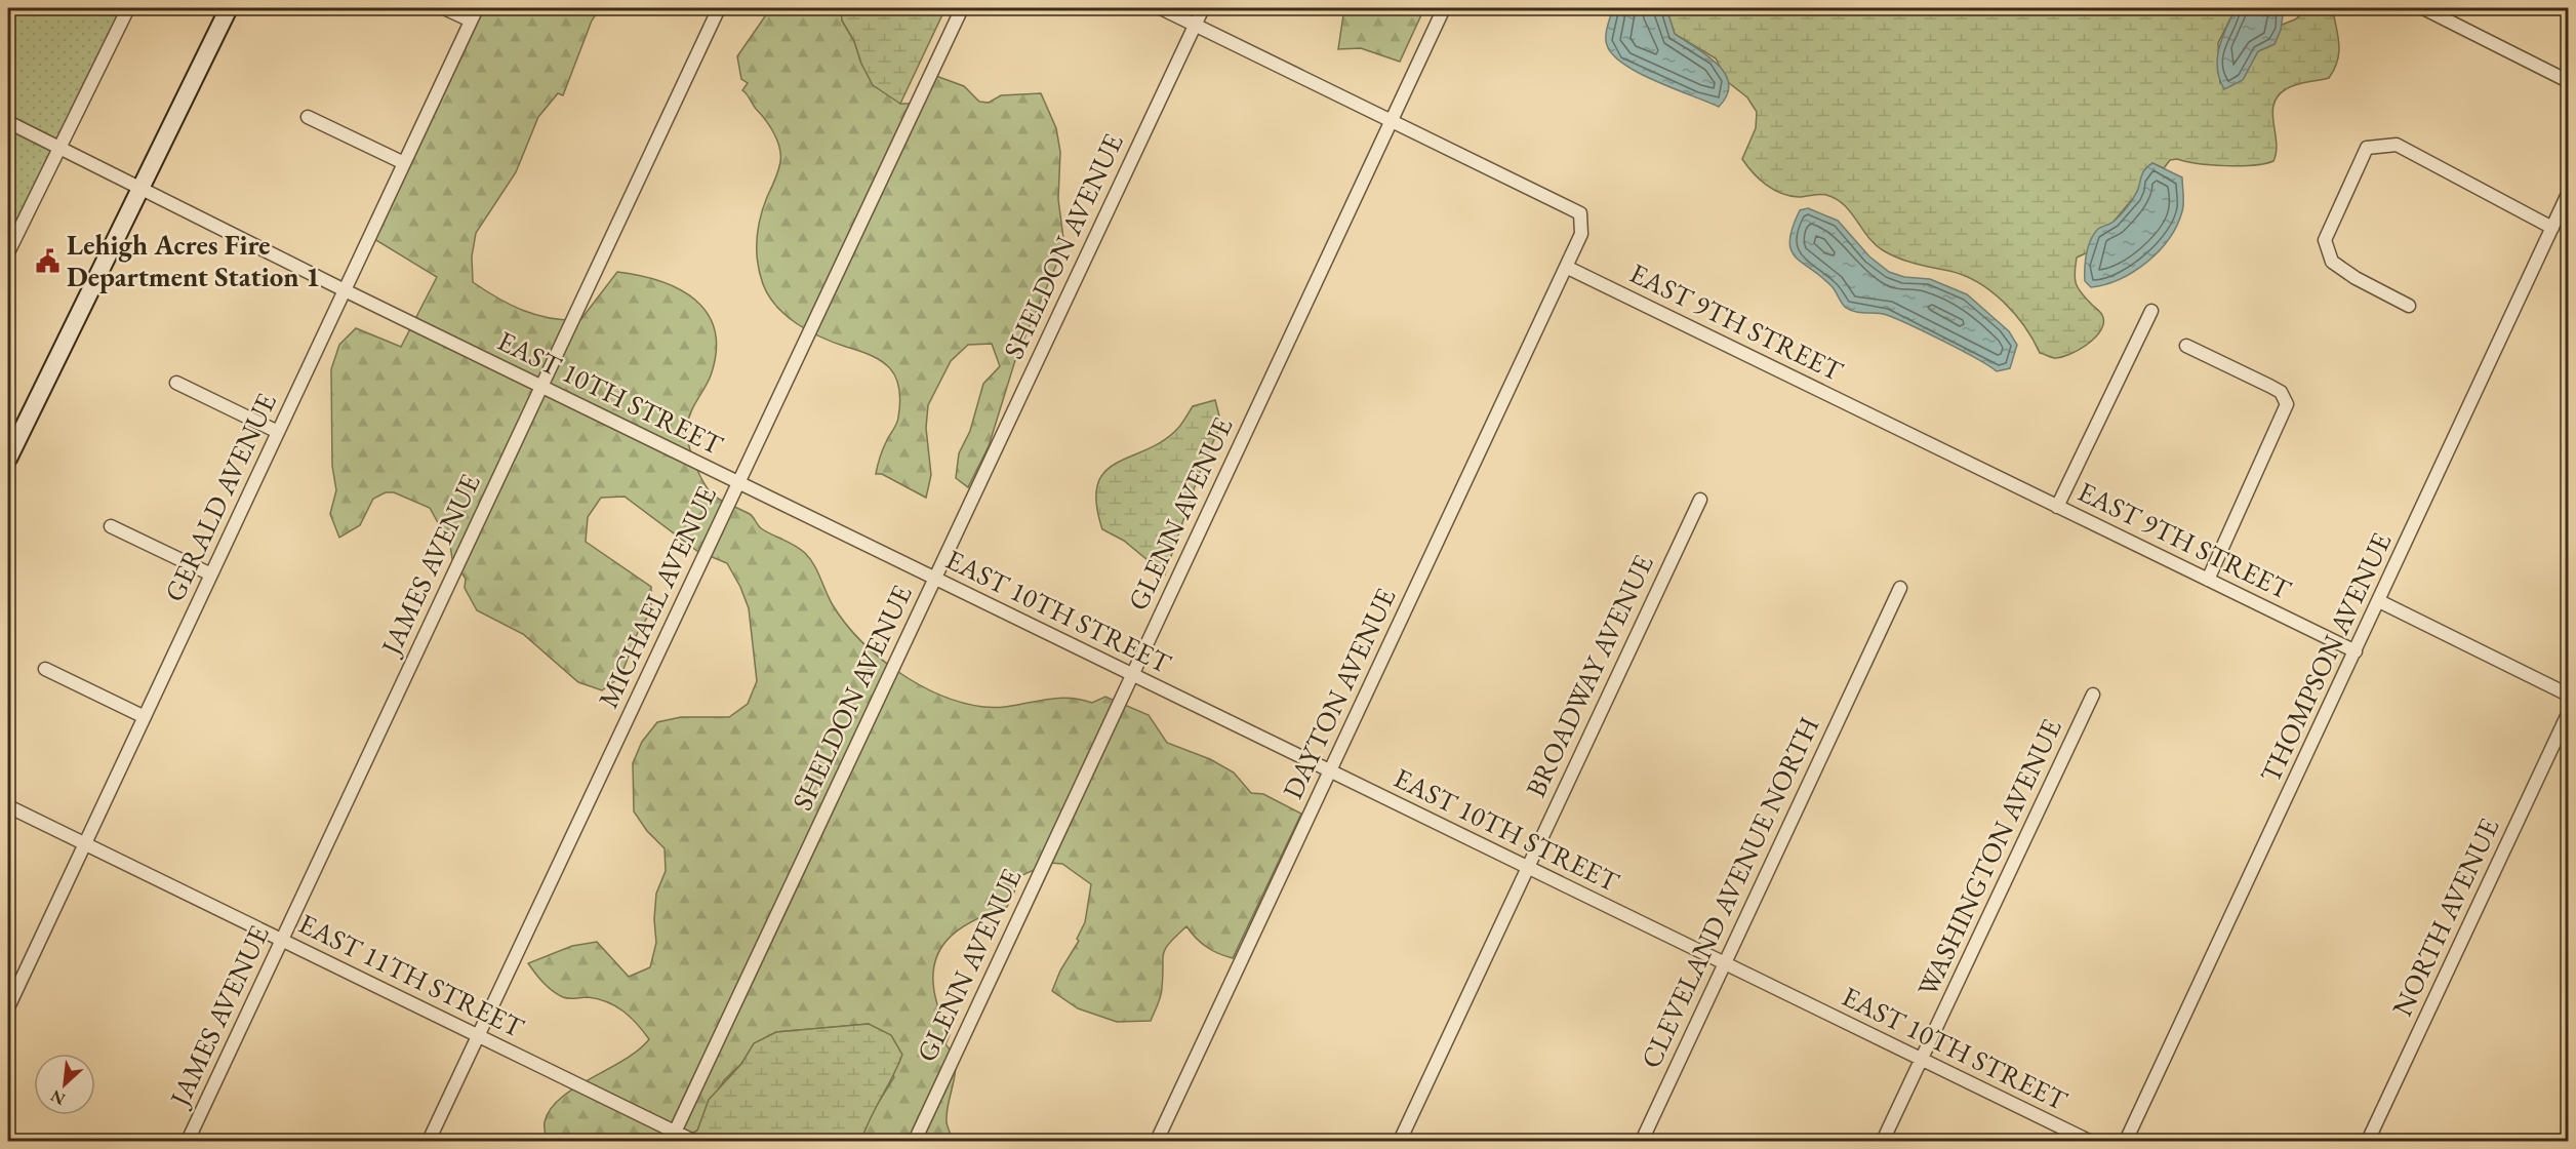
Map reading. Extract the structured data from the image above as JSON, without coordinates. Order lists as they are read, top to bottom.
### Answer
{
  "streets": {
    "street": [
      "SHELDON AVENUE",
      "EAST 9TH STREET",
      "EAST 10TH STREET",
      "GERALD AVENUE",
      "GLENN AVENUE",
      "JAMES AVENUE",
      "MICHAEL AVENUE",
      "THOMPSON AVENUE",
      "BROADWAY AVENUE",
      "DAYTON AVENUE",
      "WASHINGTON AVENUE",
      "CLEVELAND AVENUE NORTH",
      "NORTH AVENUE",
      "EAST 11TH STREET"
    ]
  },
  "crossings": [
    ["SHELDON AVENUE", "EAST 10TH STREET"],
    ["SHELDON AVENUE", "EAST 11TH STREET"],
    ["EAST 9TH STREET", "THOMPSON AVENUE"],
    ["EAST 9TH STREET", "DAYTON AVENUE"],
    ["EAST 10TH STREET", "GERALD AVENUE"],
    ["EAST 10TH STREET", "GLENN AVENUE"],
    ["EAST 10TH STREET", "JAMES AVENUE"],
    ["EAST 10TH STREET", "MICHAEL AVENUE"],
    ["EAST 10TH STREET", "BROADWAY AVENUE"],
    ["EAST 10TH STREET", "DAYTON AVENUE"],
    ["EAST 10TH STREET", "WASHINGTON AVENUE"],
    ["EAST 10TH STREET", "CLEVELAND AVENUE NORTH"],
    ["GERALD AVENUE", "EAST 11TH STREET"],
    ["JAMES AVENUE", "EAST 11TH STREET"],
    ["MICHAEL AVENUE", "EAST 11TH STREET"]
  ],
  "places": {
    "public building": ["Lehigh Acres Fire Department Station 1"]
  },
  "north": "bottom left"
}
